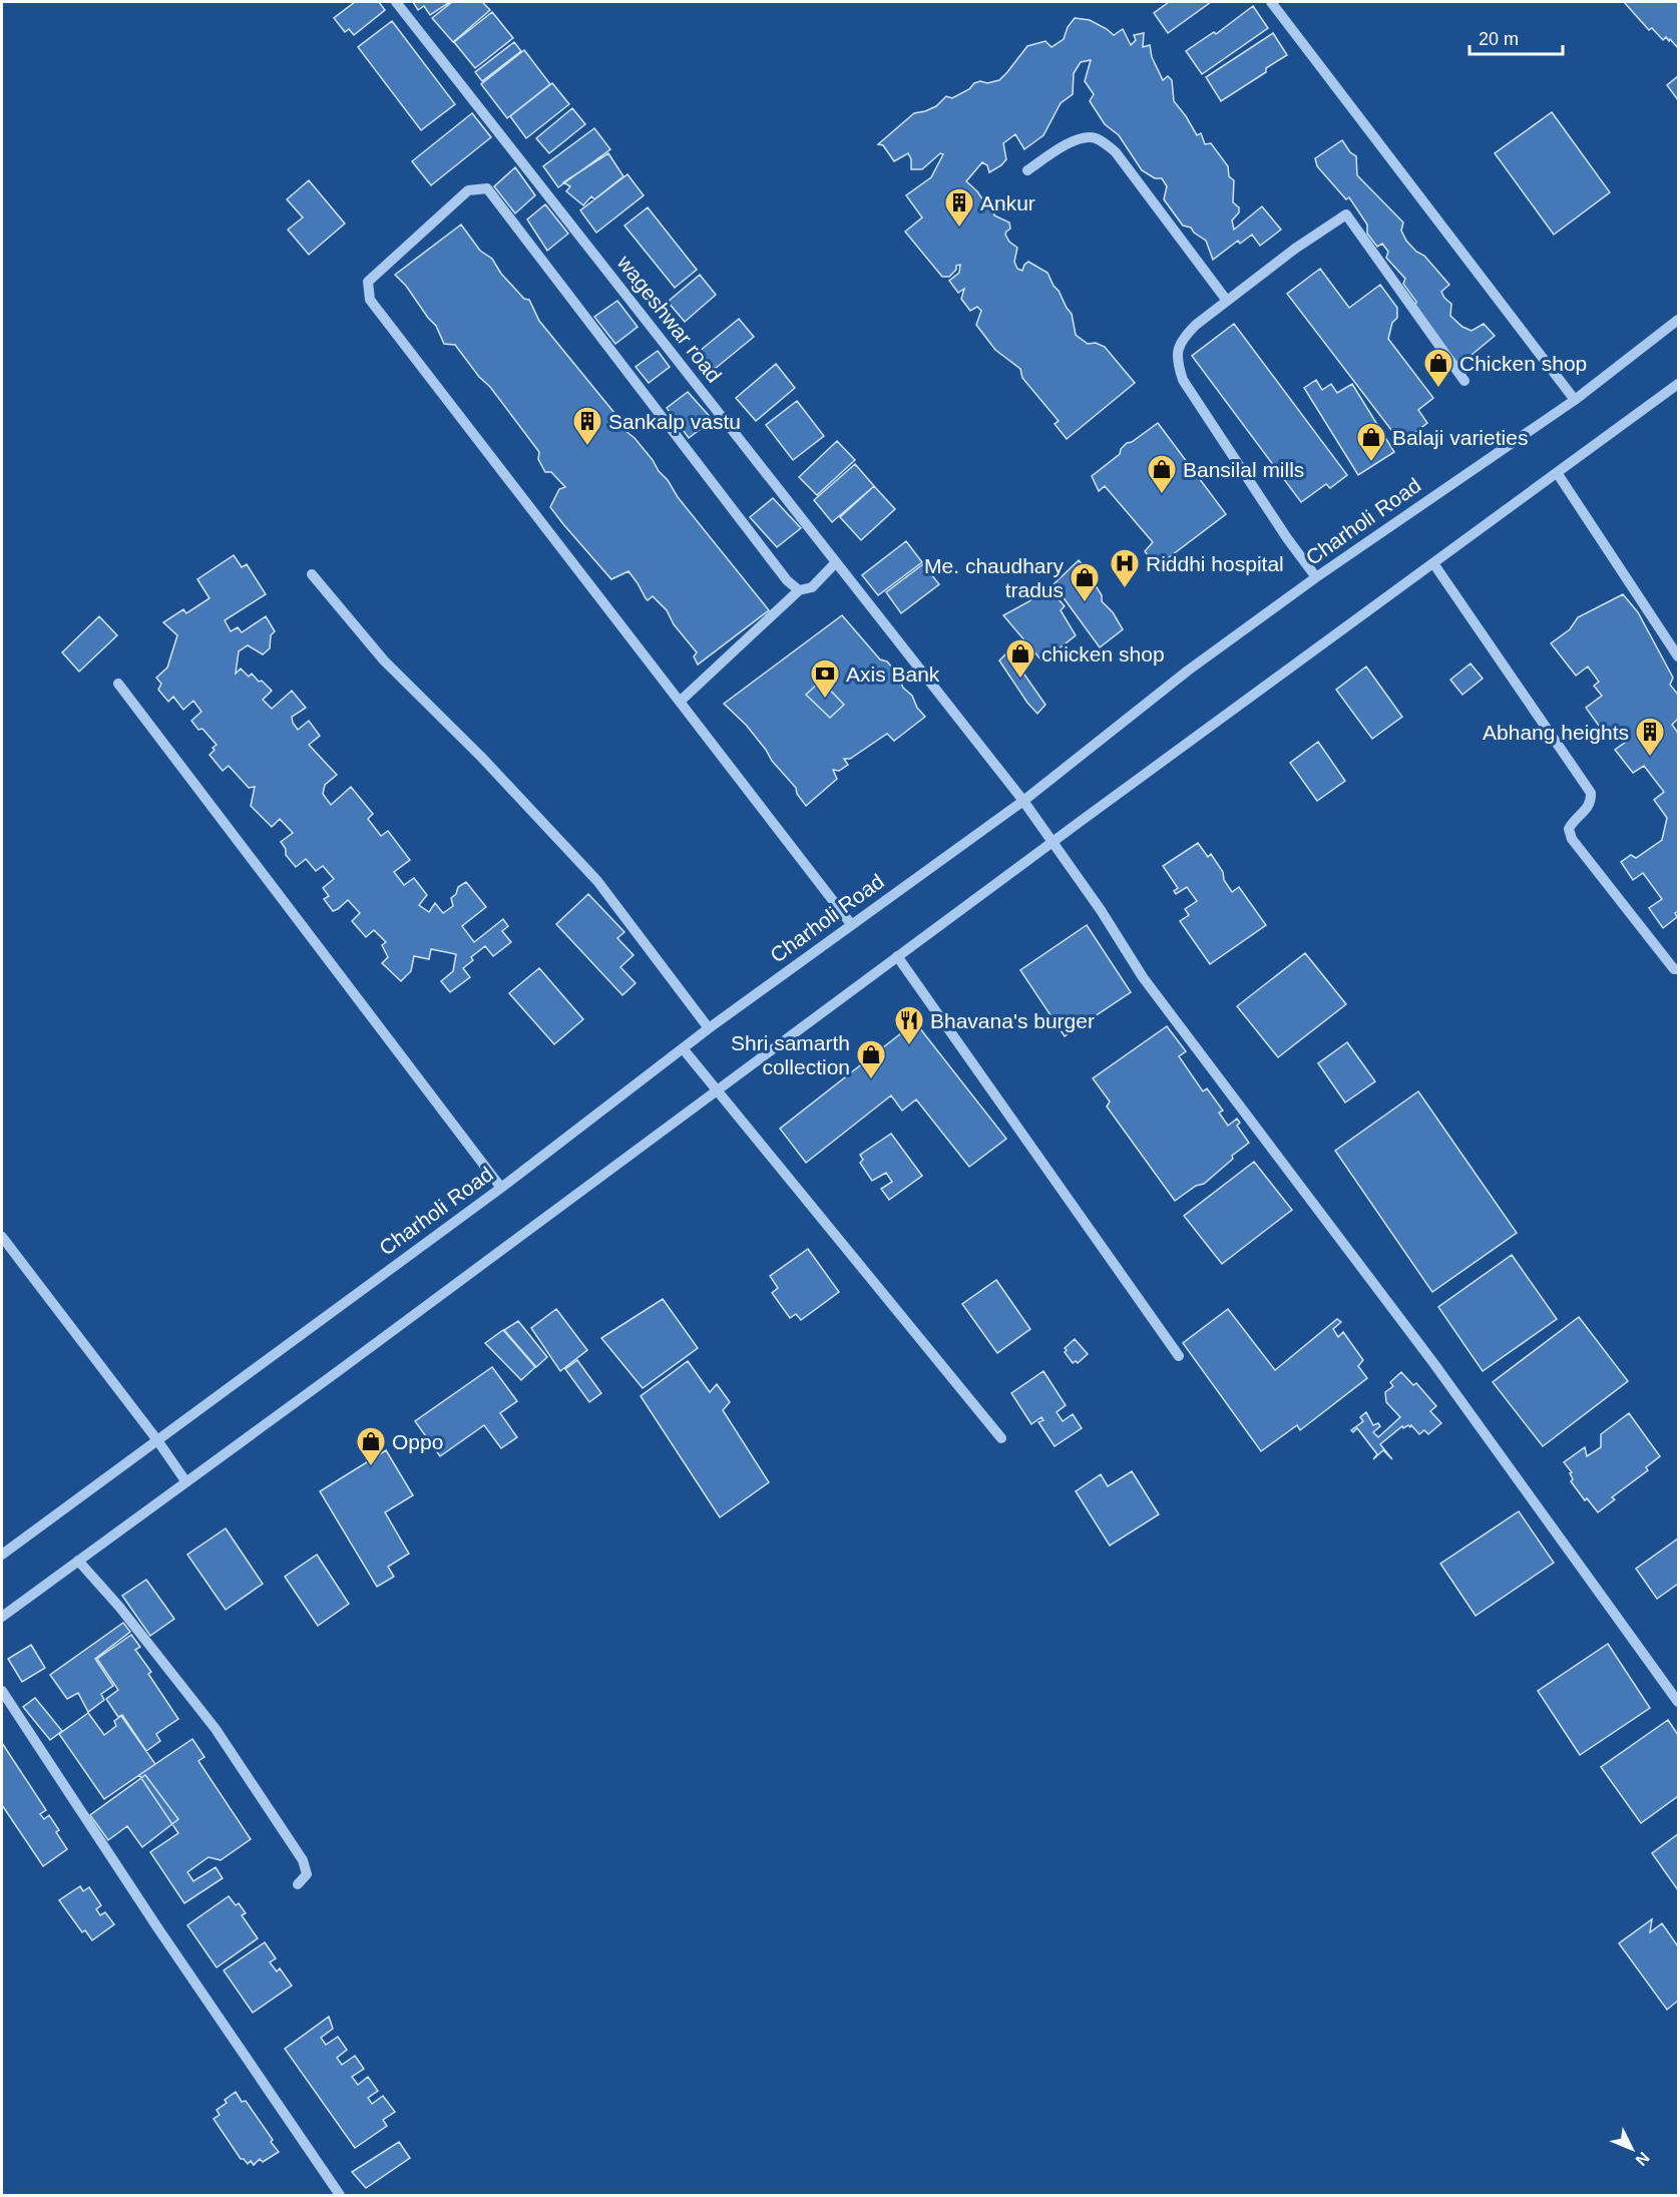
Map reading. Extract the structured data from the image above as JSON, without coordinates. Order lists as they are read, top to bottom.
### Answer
{
  "streets": {
    "street": ["wageshwar road", "Charholi Road"]
  },
  "crossings": [
    ["wageshwar road", "Charholi Road"]
  ],
  "places": {
    "building": ["Ankur", "Sankalp vastu", "Abhang heights"],
    "shop": [
      "Chicken shop",
      "Balaji varieties",
      "Bansilal mills",
      "Me. chaudhary tradus",
      "chicken shop",
      "Shri samarth collection",
      "Oppo"
    ],
    "hospital": ["Riddhi hospital"],
    "bank": ["Axis Bank"],
    "restaurant": ["Bhavana's burger"]
  },
  "scale_bar": "20 m",
  "north": "bottom right"
}
